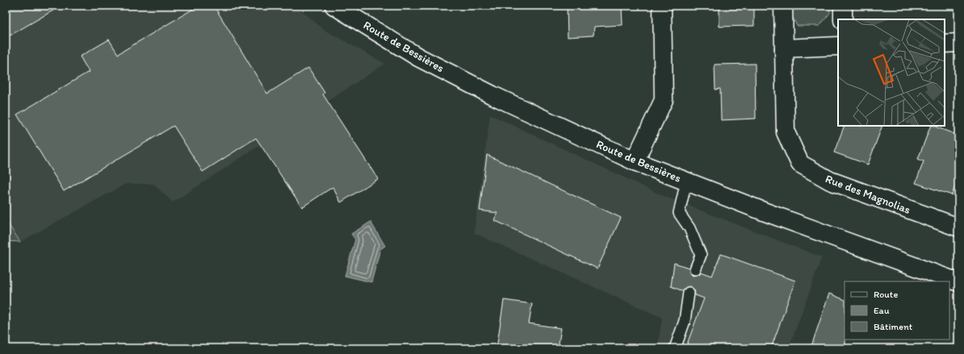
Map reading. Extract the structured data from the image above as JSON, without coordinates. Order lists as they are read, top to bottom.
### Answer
{
  "streets": {
    "main road": ["Route de Bessières", "Rue des Magnolias"]
  },
  "legend": ["Route", "Eau", "Bâtiment"]
}
